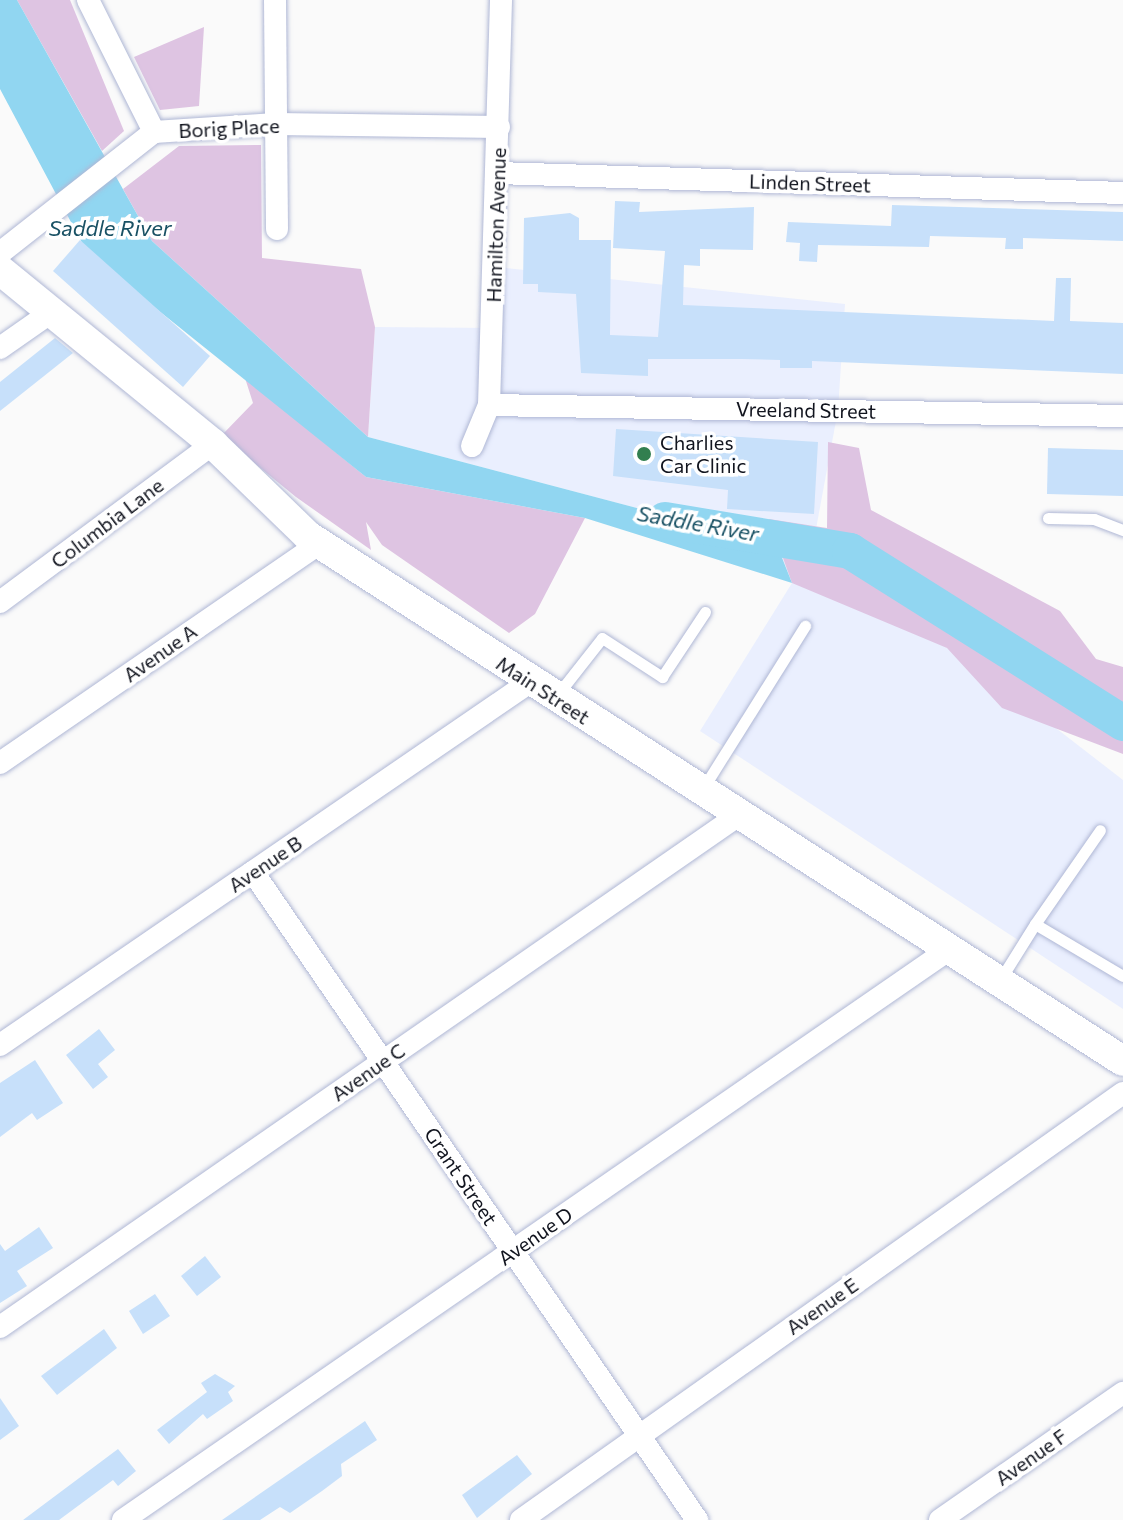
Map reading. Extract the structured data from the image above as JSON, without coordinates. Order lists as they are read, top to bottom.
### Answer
{
  "streets": {
    "street": [
      "Borig Place",
      "Linden Street",
      "Hamilton Avenue",
      "Vreeland Street",
      "Columbia Lane",
      "Avenue A",
      "Main Street",
      "Avenue B",
      "Avenue C",
      "Grant Street",
      "Avenue D",
      "Avenue E",
      "Avenue F"
    ]
  },
  "crossings": [
    ["Borig Place", "Hamilton Avenue"],
    ["Linden Street", "Hamilton Avenue"],
    ["Hamilton Avenue", "Vreeland Street"],
    ["Columbia Lane", "Main Street"],
    ["Avenue A", "Main Street"],
    ["Main Street", "Avenue B"],
    ["Main Street", "Avenue C"],
    ["Main Street", "Avenue D"],
    ["Avenue B", "Grant Street"],
    ["Avenue C", "Grant Street"],
    ["Grant Street", "Avenue D"],
    ["Grant Street", "Avenue E"]
  ],
  "water": ["Saddle River"],
  "places": ["Charlies Car Clinic"]
}
